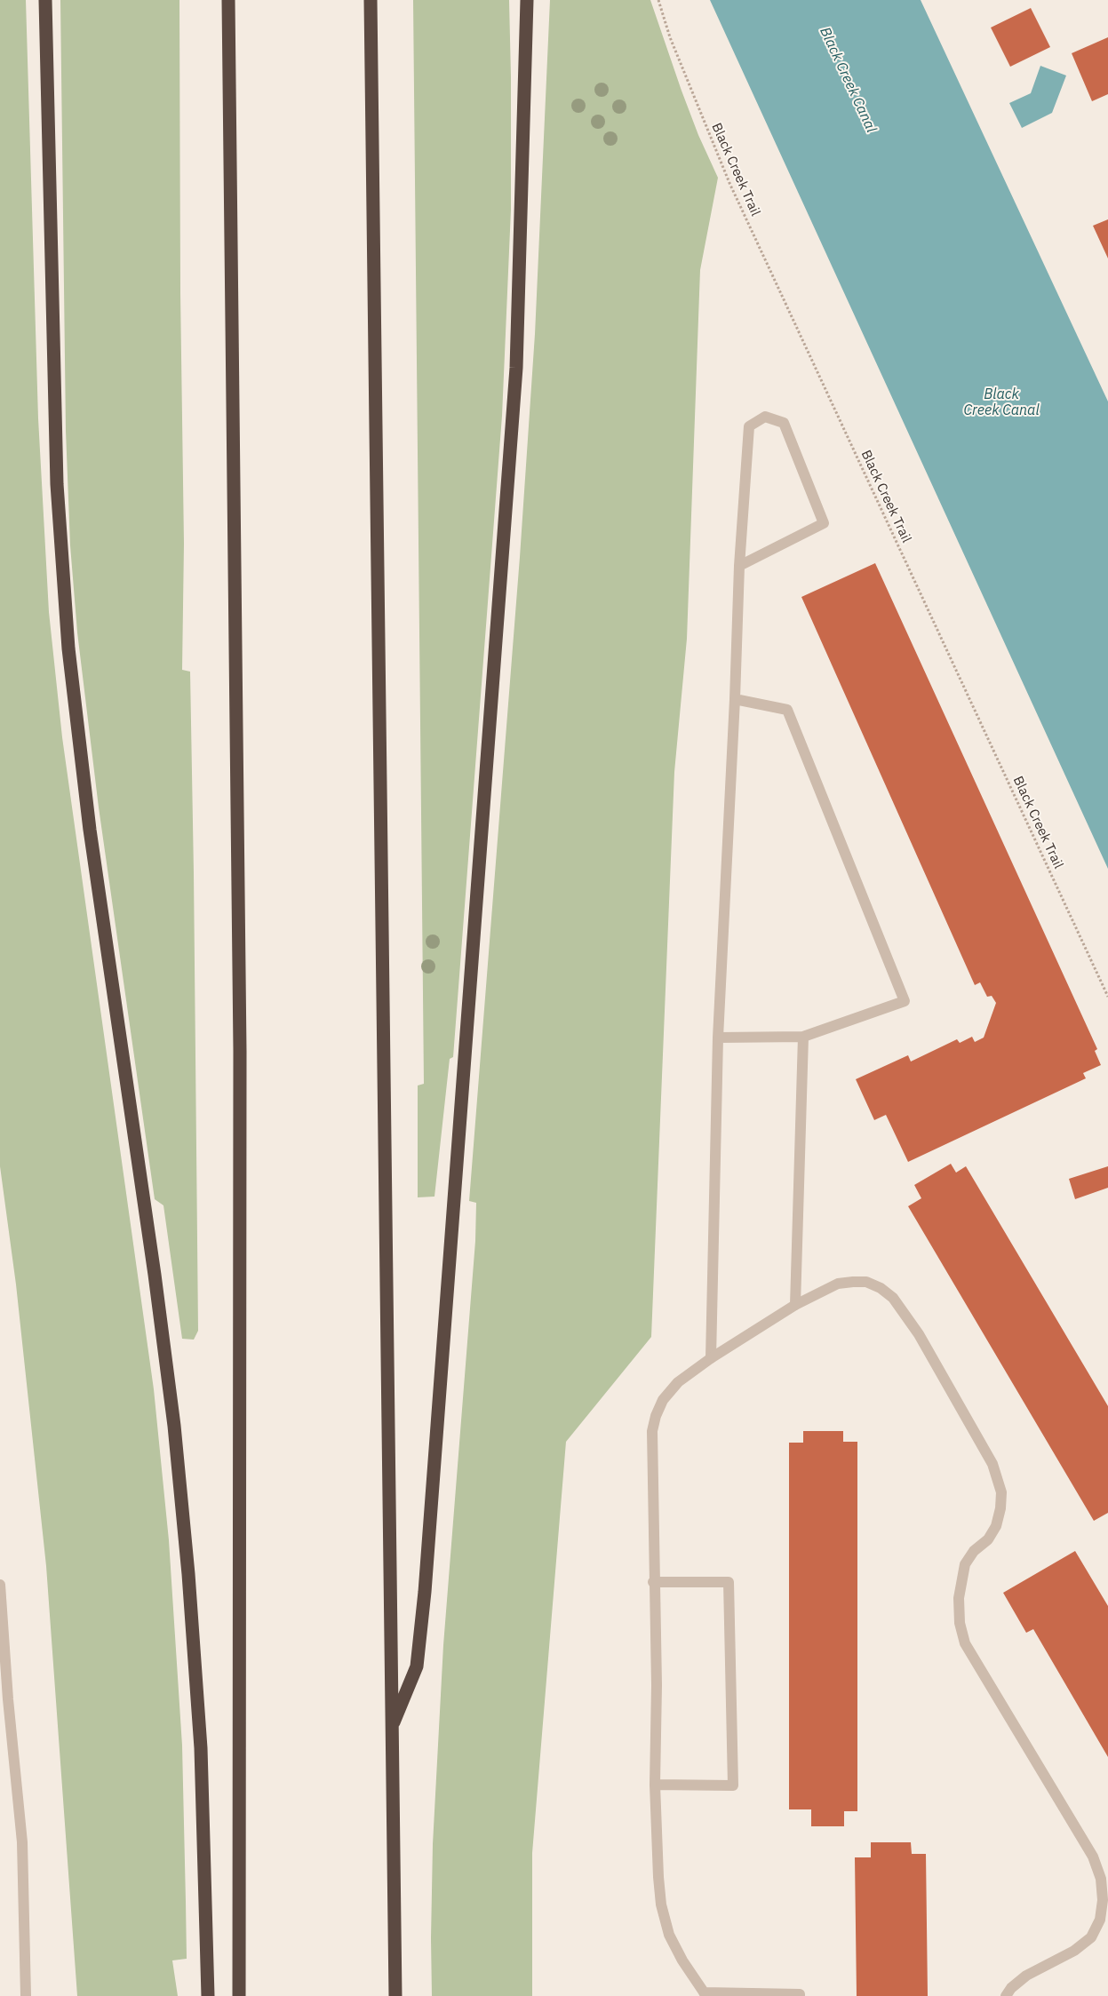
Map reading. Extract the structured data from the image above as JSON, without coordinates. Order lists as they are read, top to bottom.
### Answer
{
  "streets": {
    "path": ["Black Creek Trail"]
  },
  "water": ["Black Creek Canal"]
}
